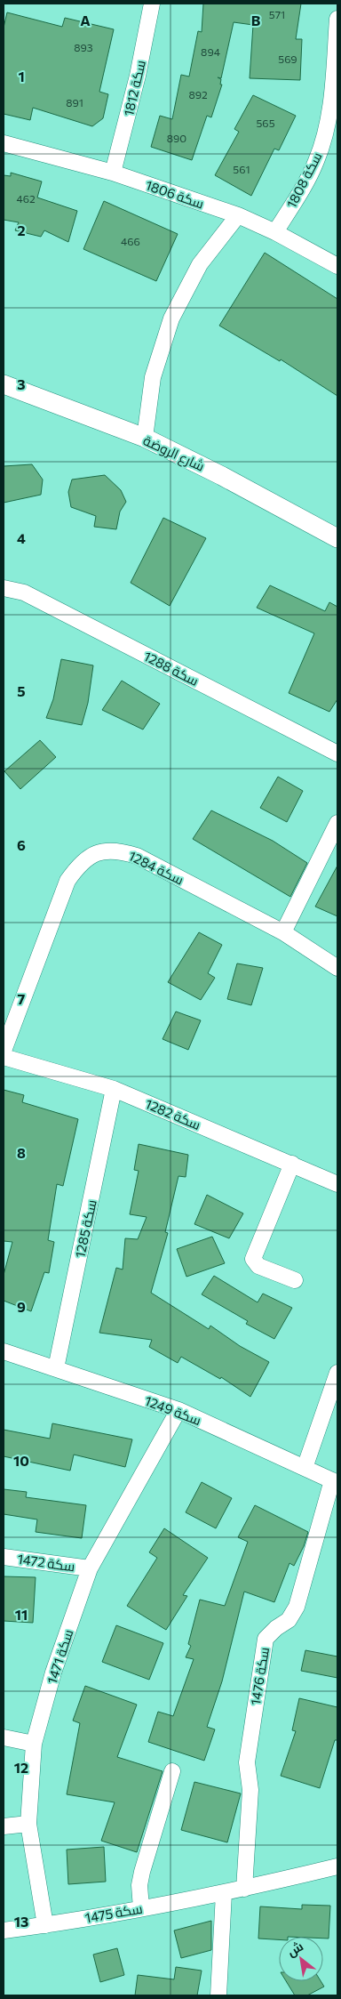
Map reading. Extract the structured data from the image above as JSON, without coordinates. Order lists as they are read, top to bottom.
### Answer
{
  "streets": {
    "main road": ["شارع الروضة"],
    "street": [
      "سكة 1812",
      "سكة 1808",
      "سكة 1806",
      "سكة 1288",
      "سكة 1284",
      "سكة 1282",
      "سكة 1285",
      "سكة 1249",
      "سكة 1472",
      "سكة 1471",
      "سكة 1476",
      "سكة 1475"
    ]
  },
  "crossings": [
    ["سكة 1812", "سكة 1806"],
    ["سكة 1808", "سكة 1806"],
    ["سكة 1282", "سكة 1285"],
    ["سكة 1285", "سكة 1249"],
    ["سكة 1249", "سكة 1471"],
    ["سكة 1249", "سكة 1476"],
    ["سكة 1472", "سكة 1471"],
    ["سكة 1471", "سكة 1475"],
    ["سكة 1476", "سكة 1475"]
  ],
  "house_numbers": [
    "571",
    "893",
    "894",
    "569",
    "892",
    "891",
    "565",
    "890",
    "561",
    "462",
    "466"
  ],
  "north": "top left",
  "grid": {
    "columns": ["A", "B"],
    "rows": [
      "1",
      "2",
      "3",
      "4",
      "5",
      "6",
      "7",
      "8",
      "9",
      "10",
      "11",
      "12",
      "13"
    ]
  }
}
